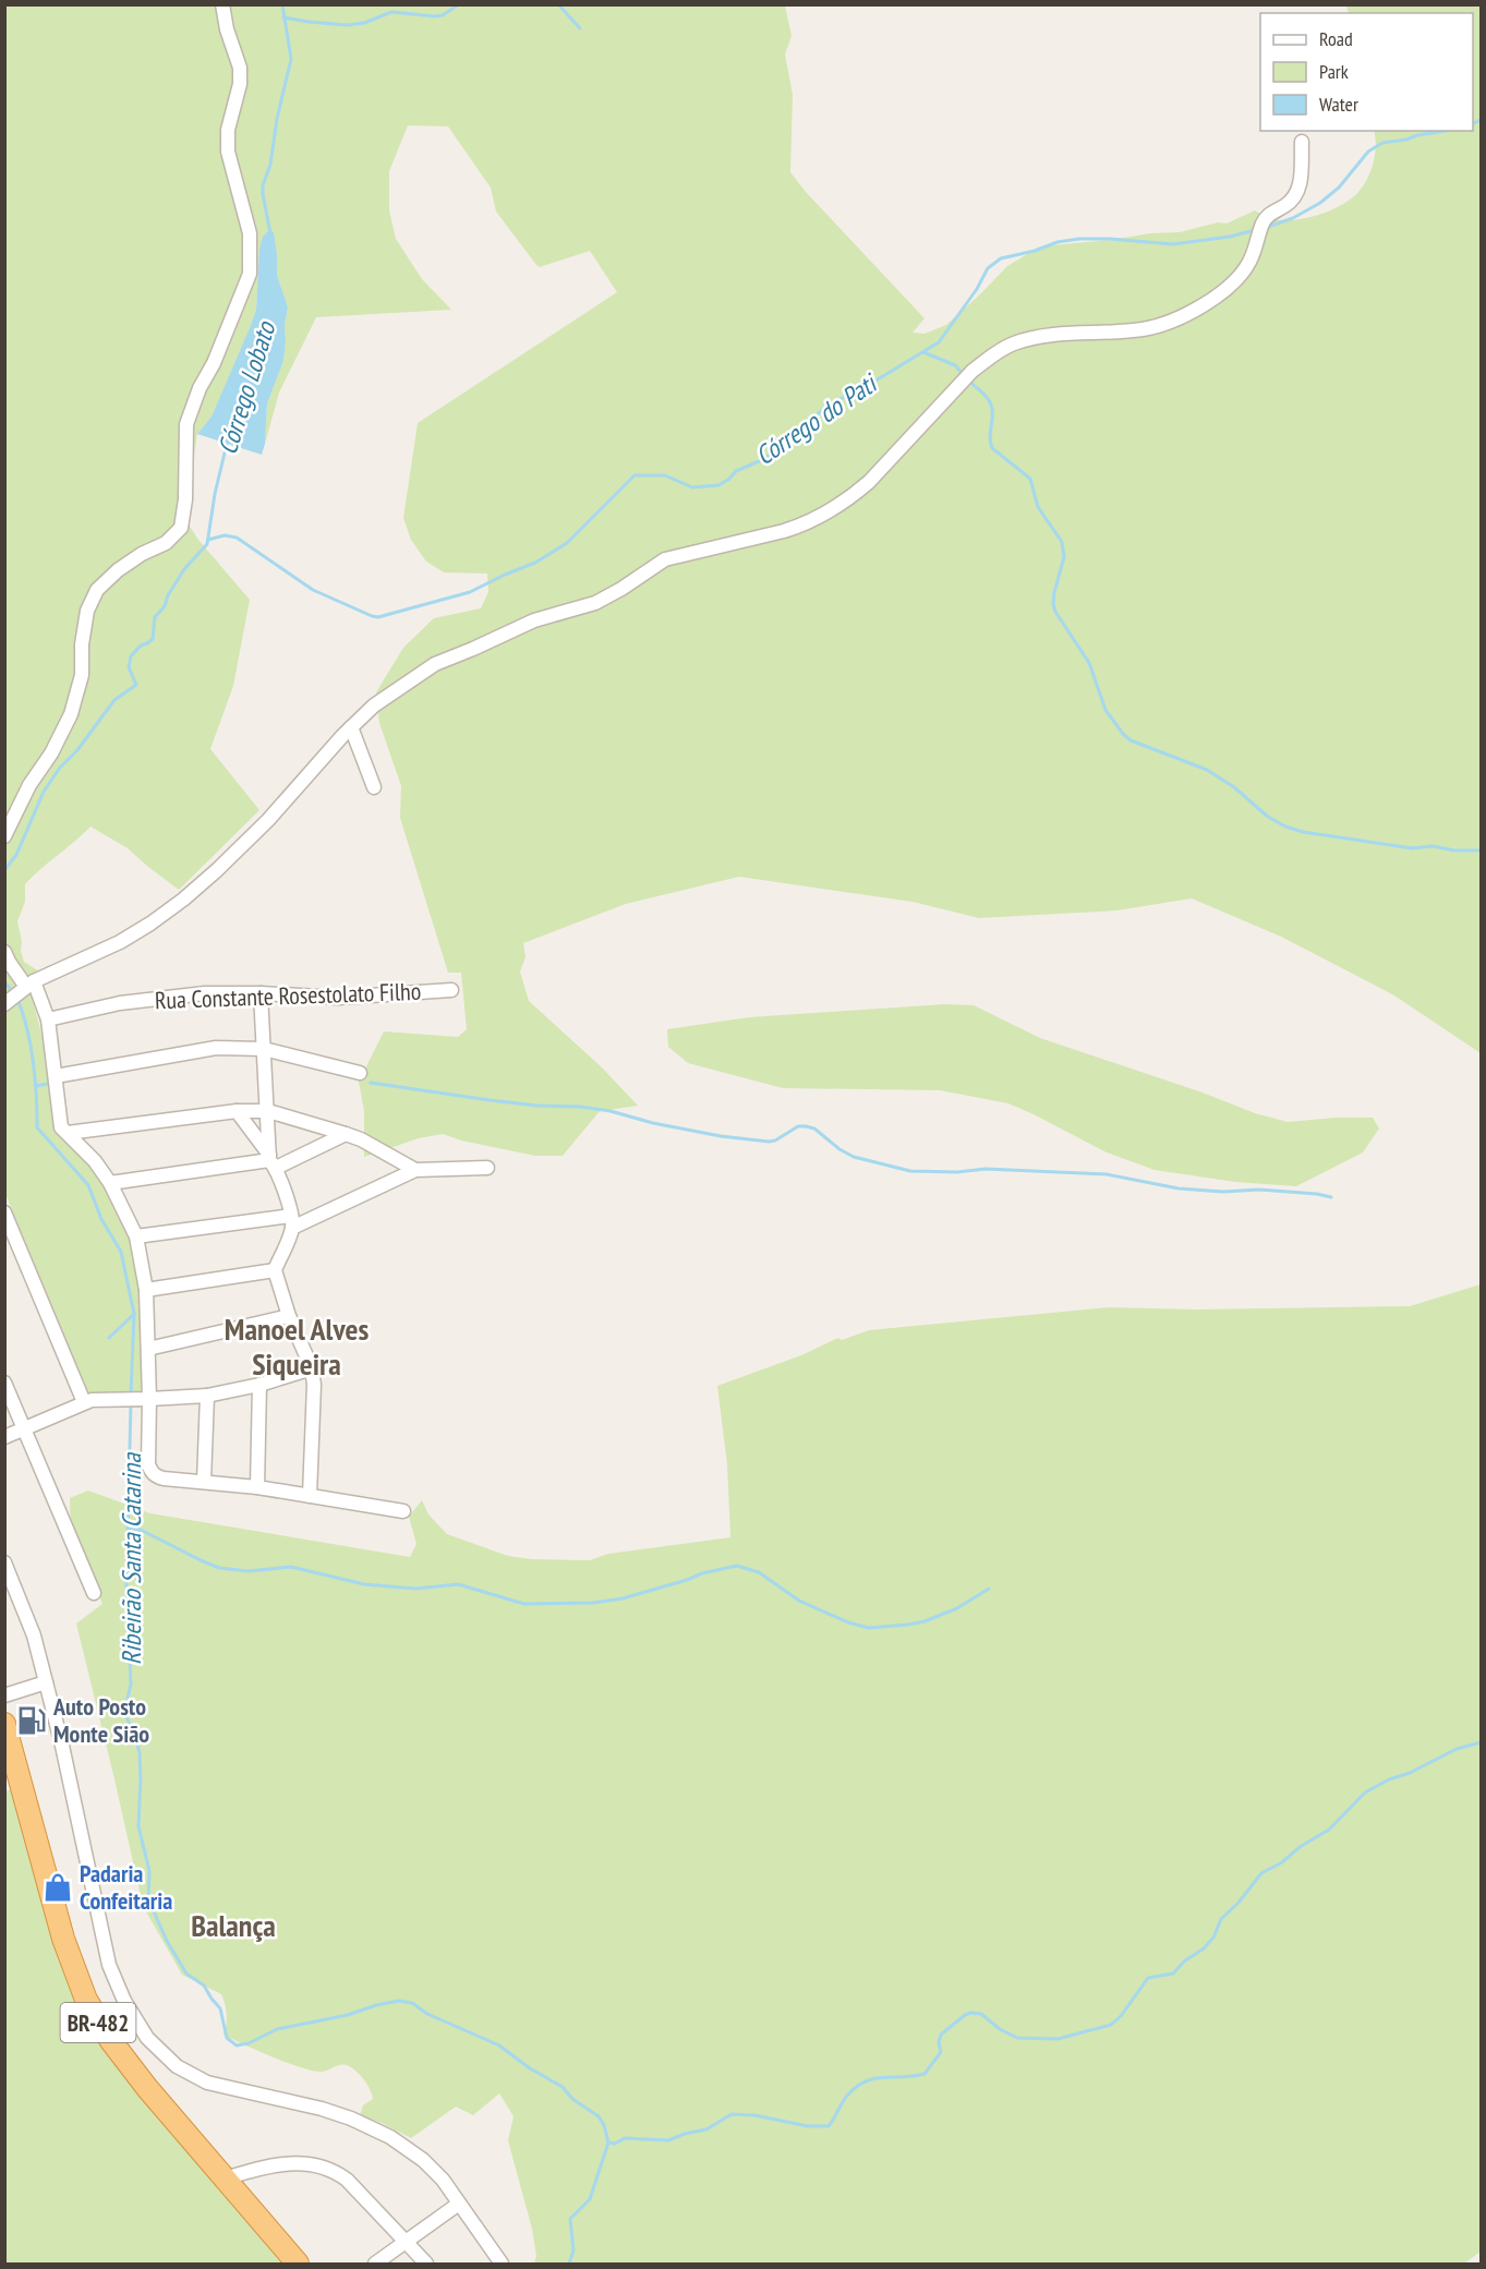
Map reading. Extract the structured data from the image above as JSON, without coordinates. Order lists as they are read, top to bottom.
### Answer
{
  "streets": {
    "highway": ["BR-482"],
    "street": ["Rua Constante Rosestolato Filho"]
  },
  "districts": ["Manoel Alves Siqueira", "Balança"],
  "water": ["Córrego Lobato", "Córrego do Pati", "Ribeirão Santa Catarina"],
  "places": {
    "fuel station": ["Auto Posto Monte Sião"],
    "shop": ["Padaria Confeitaria"]
  },
  "legend": ["Road", "Park", "Water"]
}
